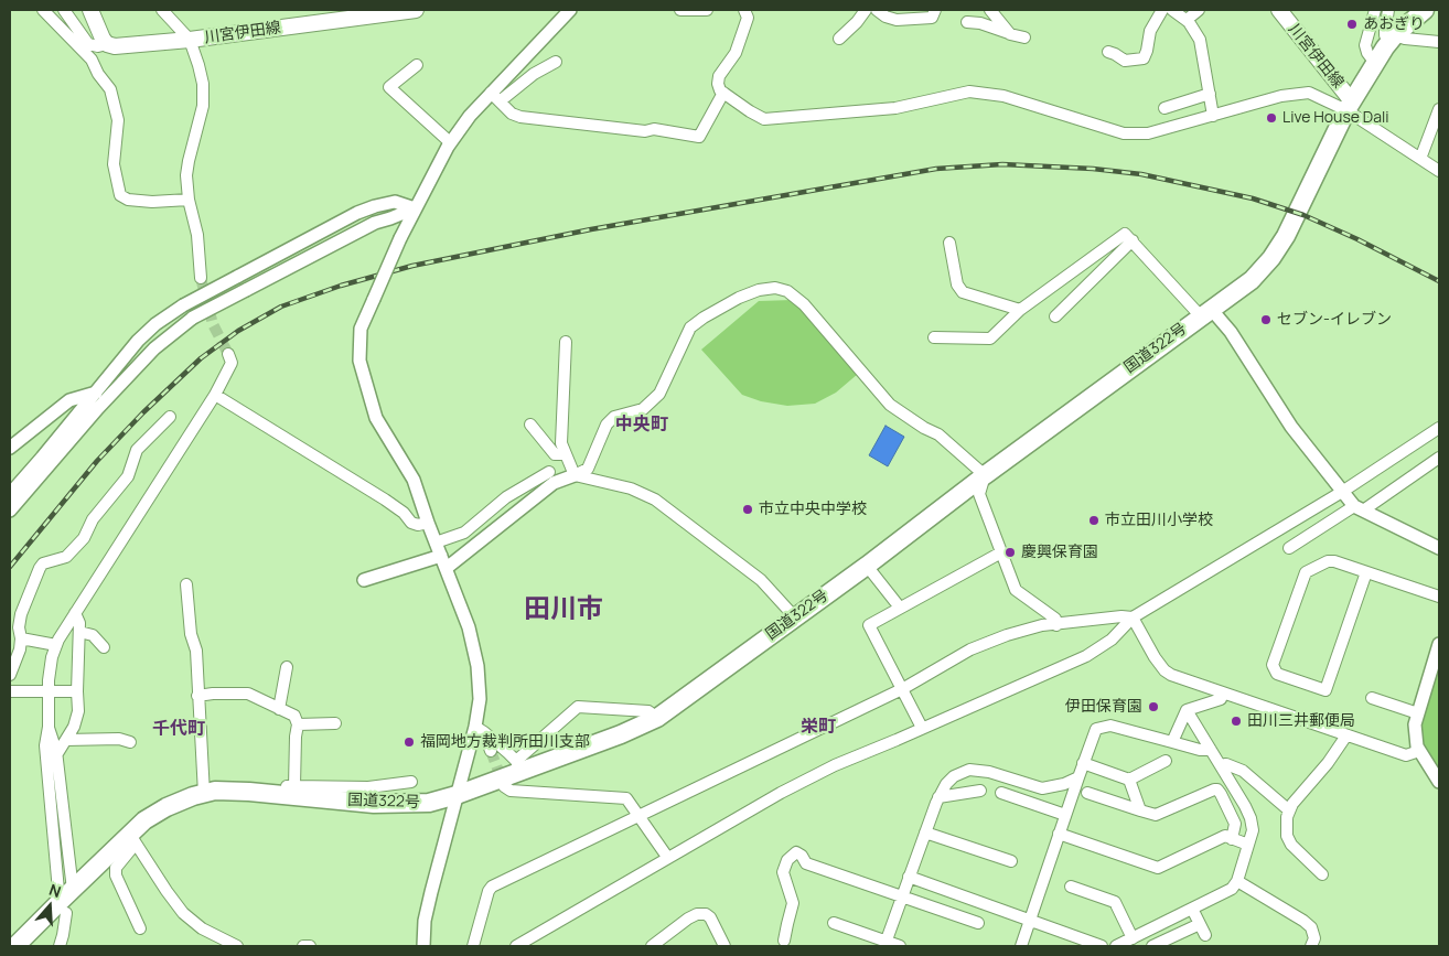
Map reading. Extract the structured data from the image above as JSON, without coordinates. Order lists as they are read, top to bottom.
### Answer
{
  "streets": {
    "highway": ["国道322号"],
    "main road": ["川宮伊田線"]
  },
  "crossings": [
    ["川宮伊田線", "国道322号"]
  ],
  "districts": [
    "中央町",
    "田川市",
    "栄町",
    "千代町"
  ],
  "places": [
    "あおぎり",
    "Live House Dali",
    "セブン-イレブン",
    "市立中央中学校",
    "市立田川小学校",
    "慶興保育園",
    "伊田保育園",
    "田川三井郵便局",
    "福岡地方裁判所田川支部"
  ],
  "north": "top"
}
